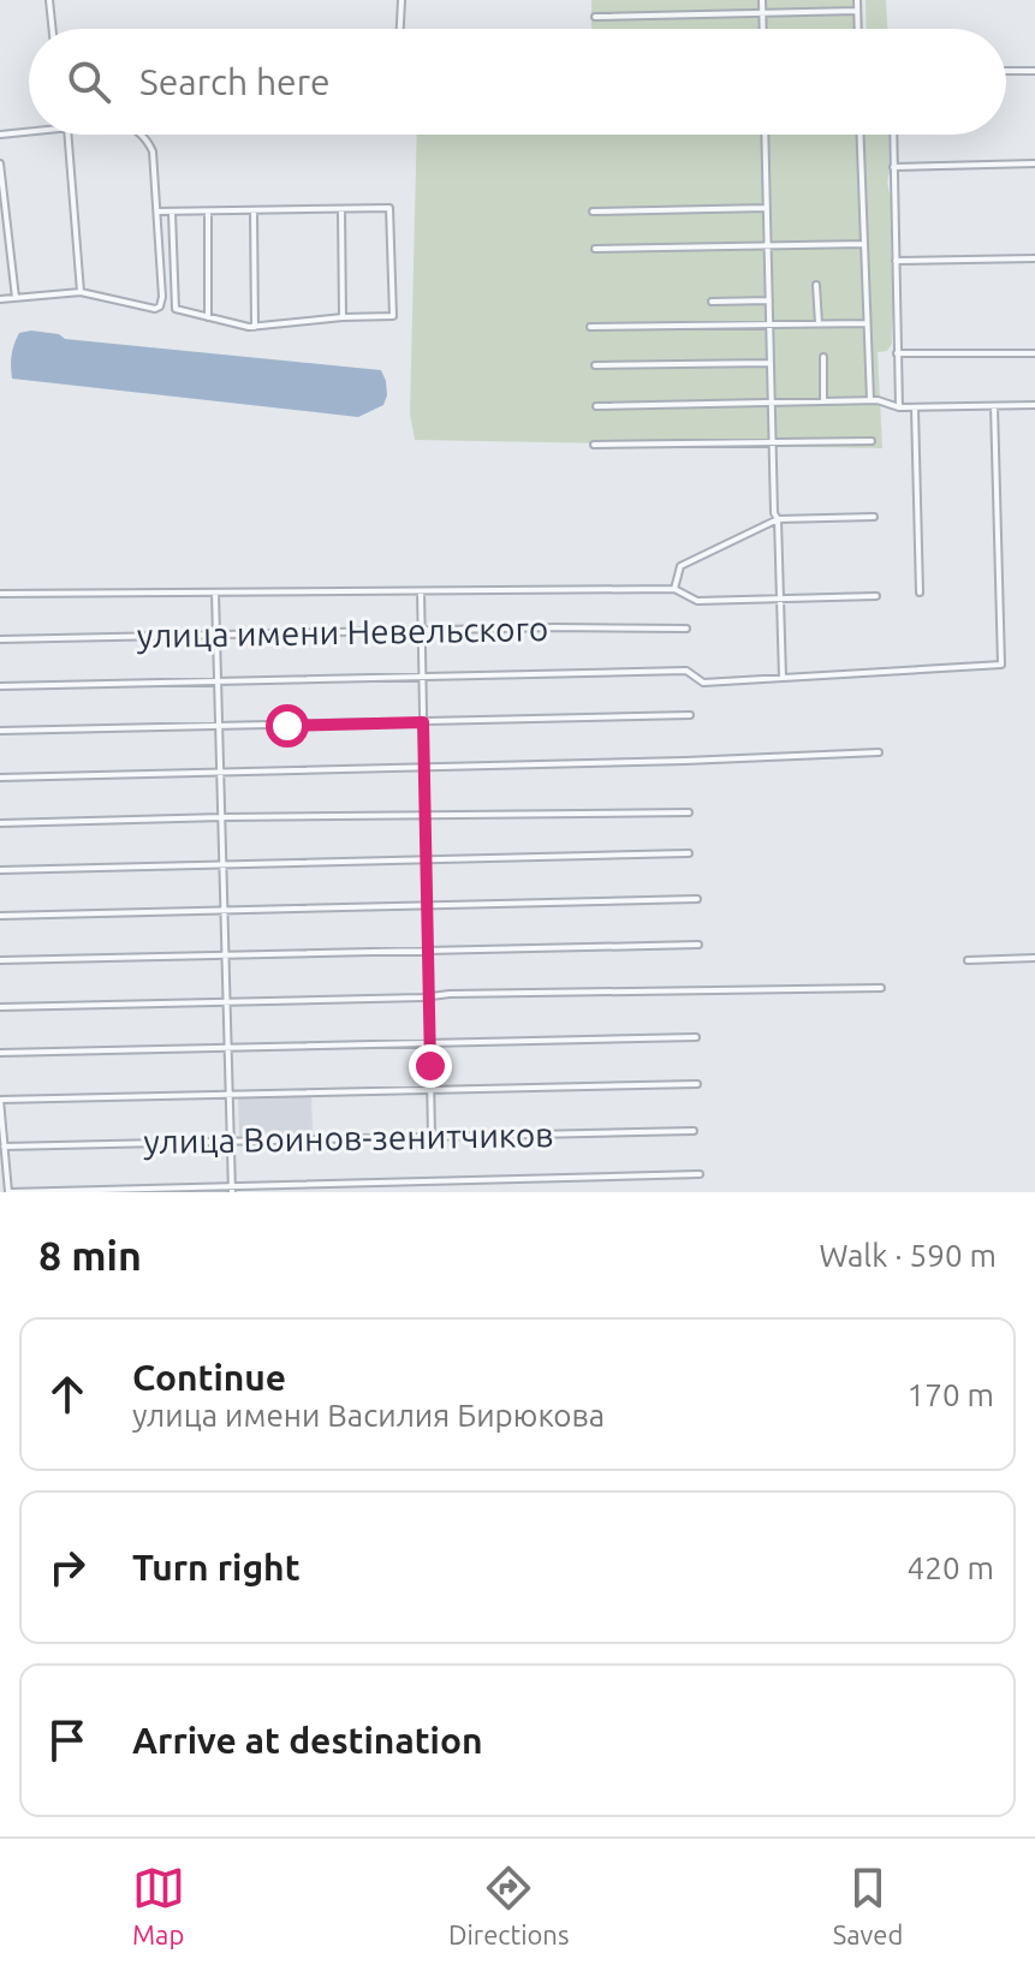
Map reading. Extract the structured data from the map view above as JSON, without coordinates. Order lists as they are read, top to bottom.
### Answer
{
  "streets": {
    "street": ["улица имени Невельского", "улица Воинов-зенитчиков"]
  },
  "page": {
    "search": "Search here",
    "heading": ["8 min", "Walk · 590 m"],
    "list": [
      ["Continue", "улица имени Василия Бирюкова", "170 m"],
      ["Turn right", "420 m"],
      "Arrive at destination"
    ],
    "nav": ["Map", "Directions", "Saved"]
  }
}
